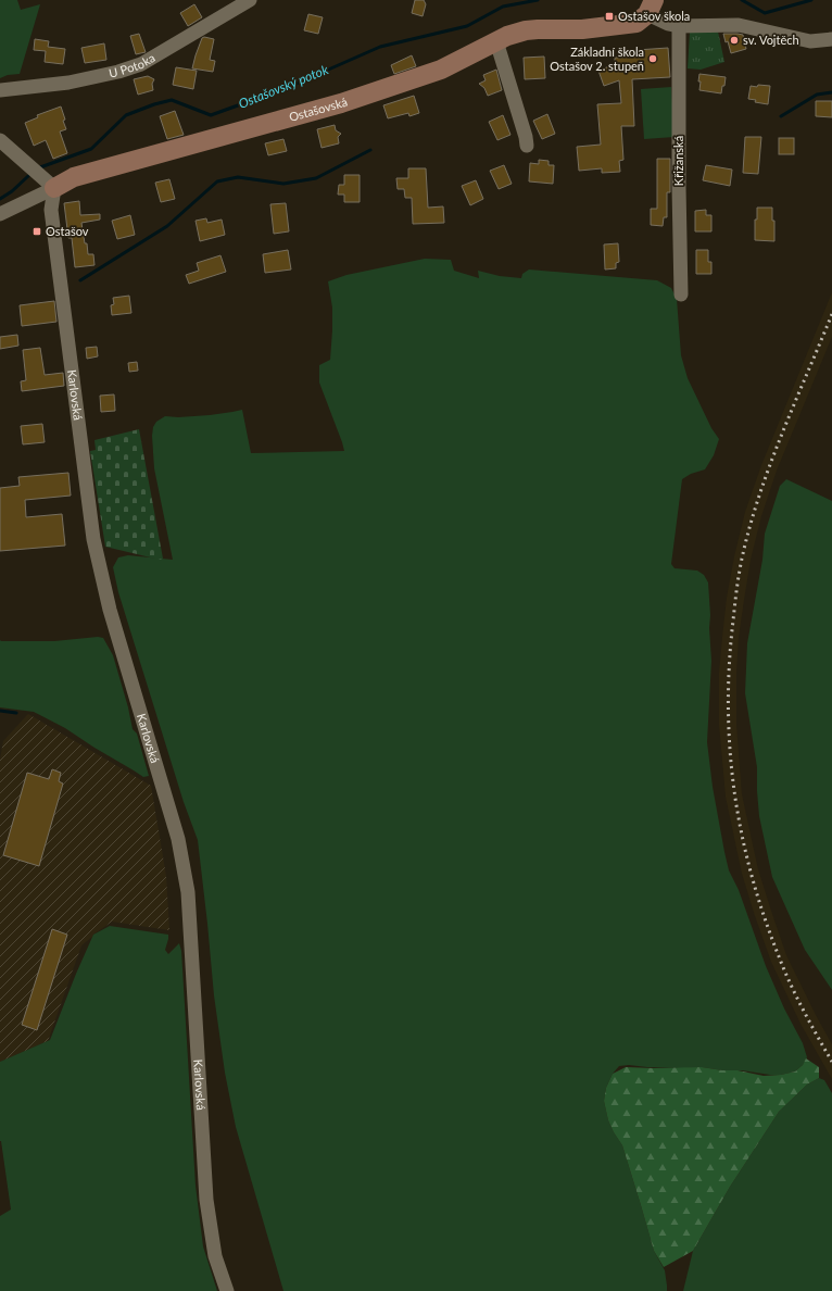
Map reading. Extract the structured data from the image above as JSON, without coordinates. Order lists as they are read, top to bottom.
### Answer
{
  "streets": {
    "street": [
      "U Potoka",
      "Ostašovská",
      "Křižanská",
      "Karlovská"
    ]
  },
  "crossings": [
    ["Ostašovská", "Karlovská"]
  ],
  "water": ["Ostašovský potok"],
  "places": {
    "transit": ["Ostašov škola", "Ostašov"],
    "other": ["sv. Vojtěch", "Základní škola Ostašov 2. stupeň"]
  }
}
